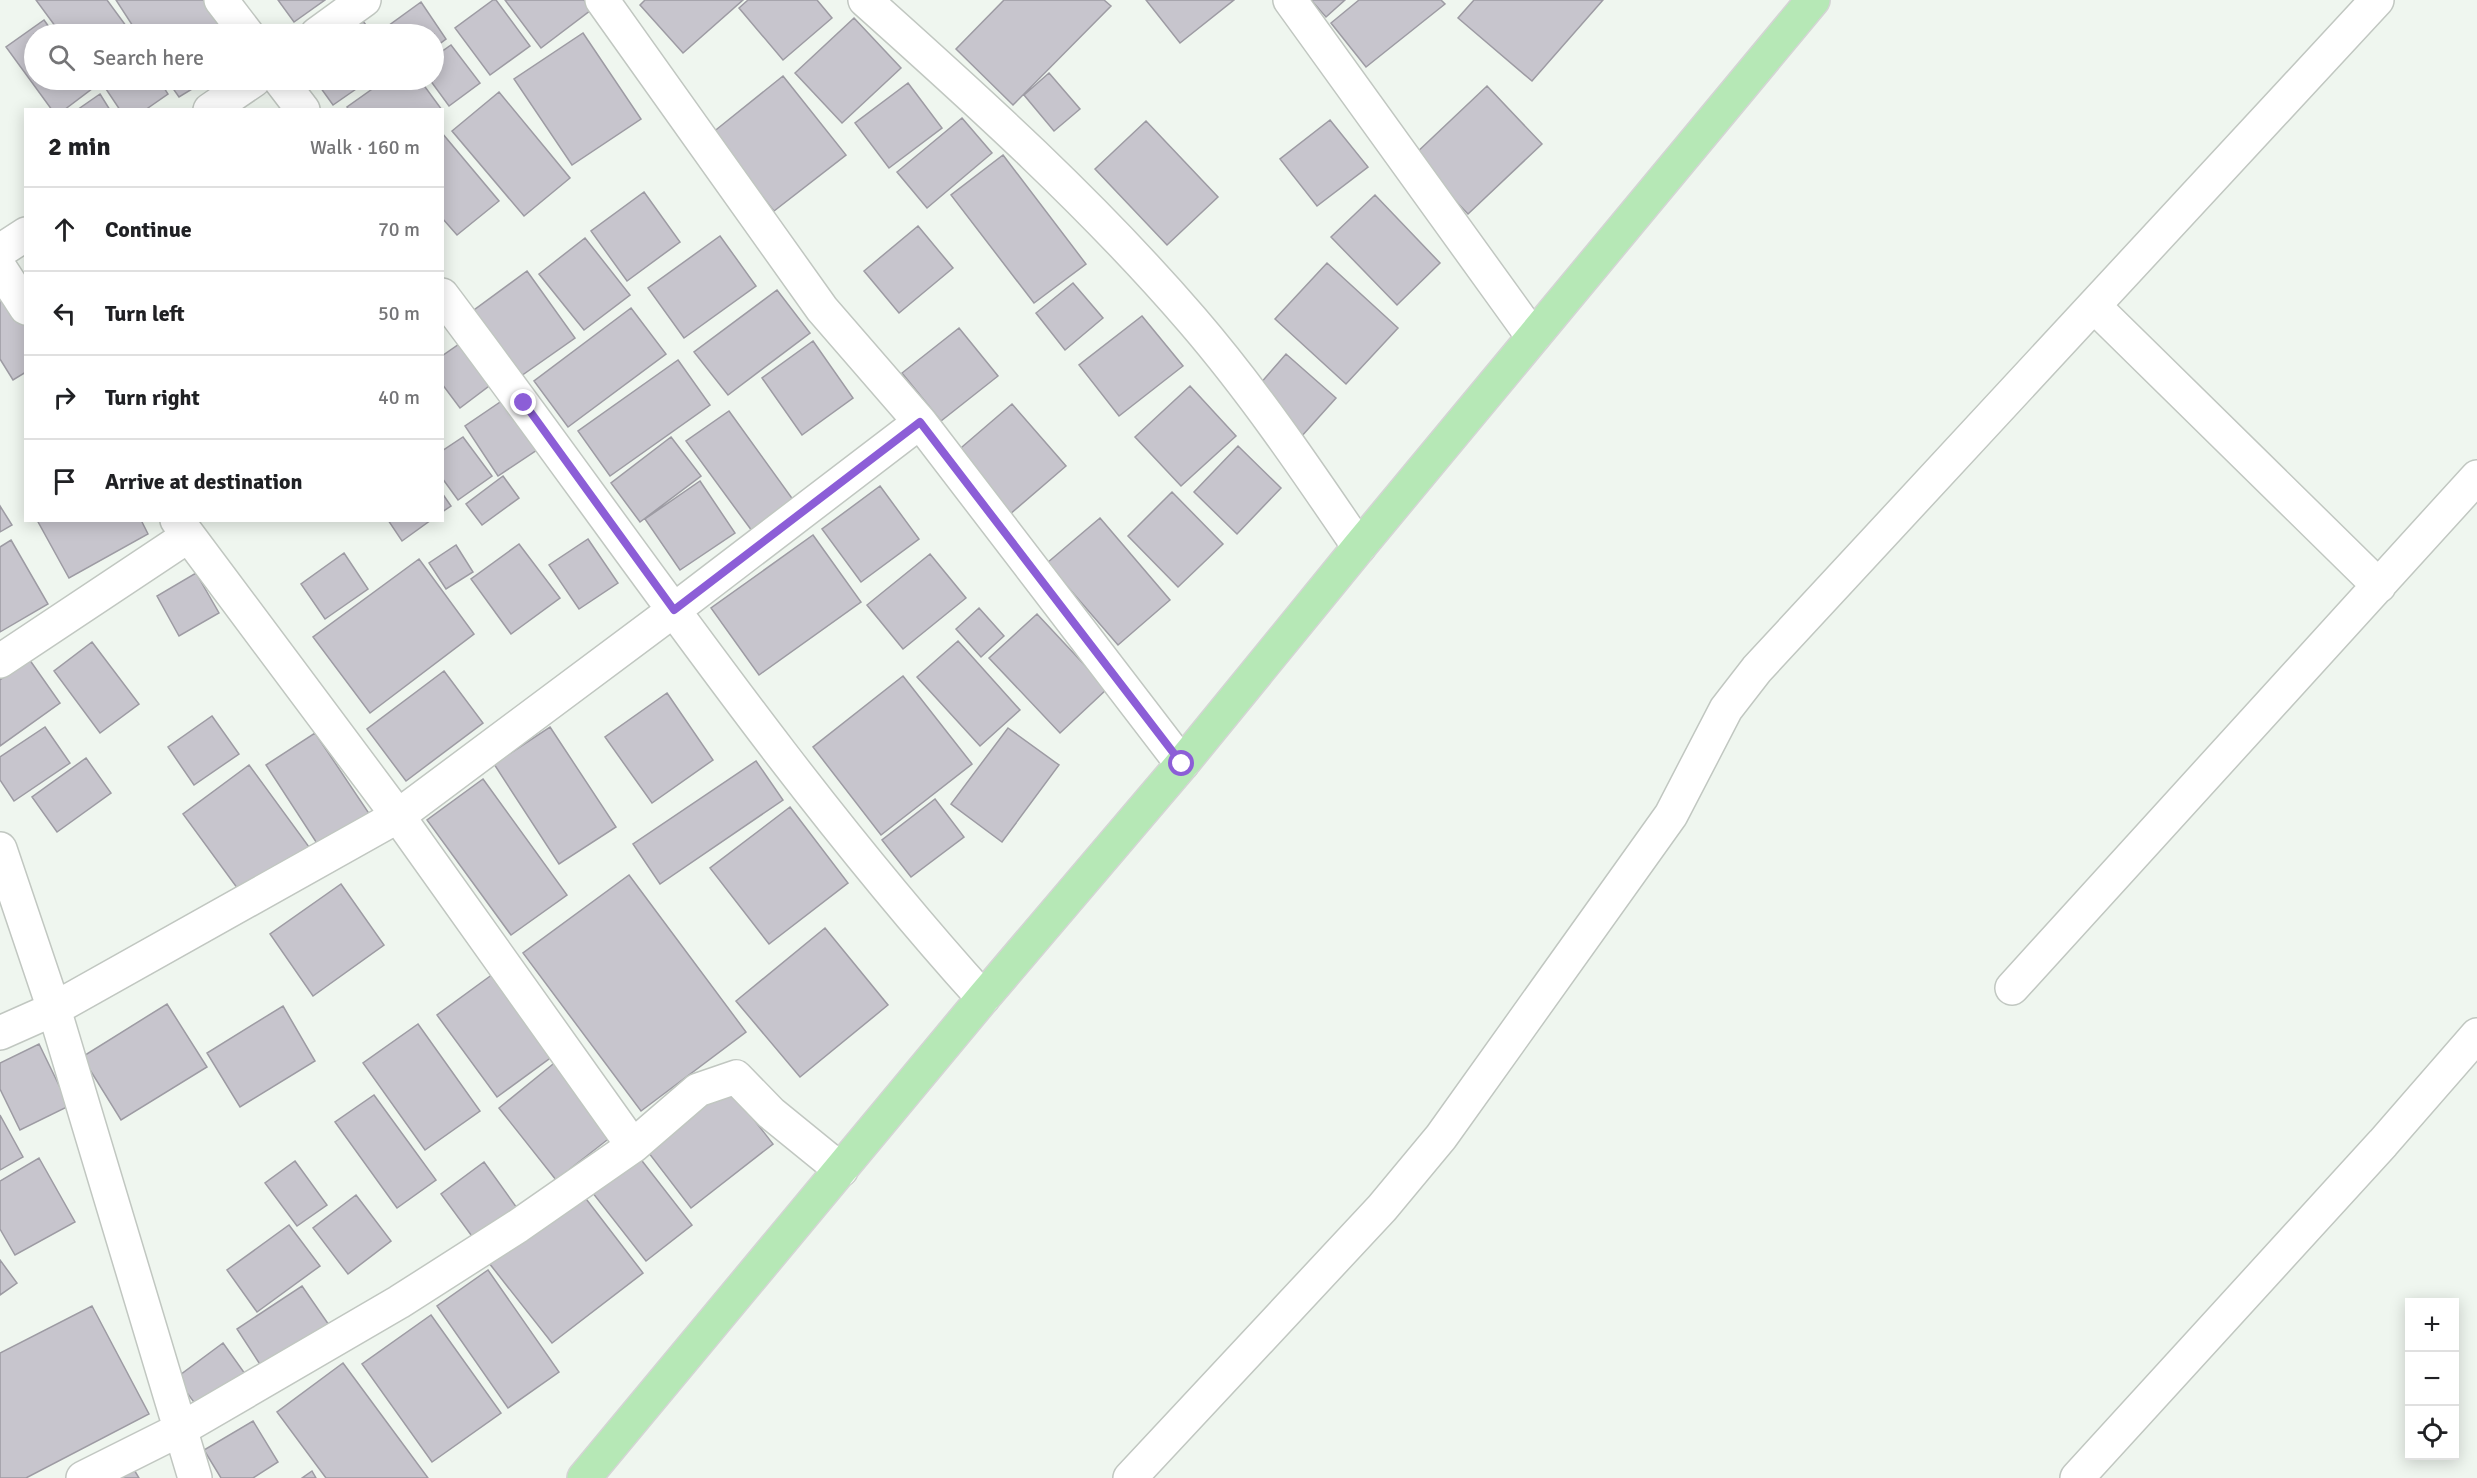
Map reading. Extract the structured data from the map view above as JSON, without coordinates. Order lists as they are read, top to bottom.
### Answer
{
  "page": {
    "search": "Search here",
    "heading": ["2 min", "Walk · 160 m"],
    "list": [
      ["Continue", "70 m"],
      ["Turn left", "50 m"],
      ["Turn right", "40 m"],
      "Arrive at destination"
    ],
    "map_buttons": ["+", "−"]
  }
}
